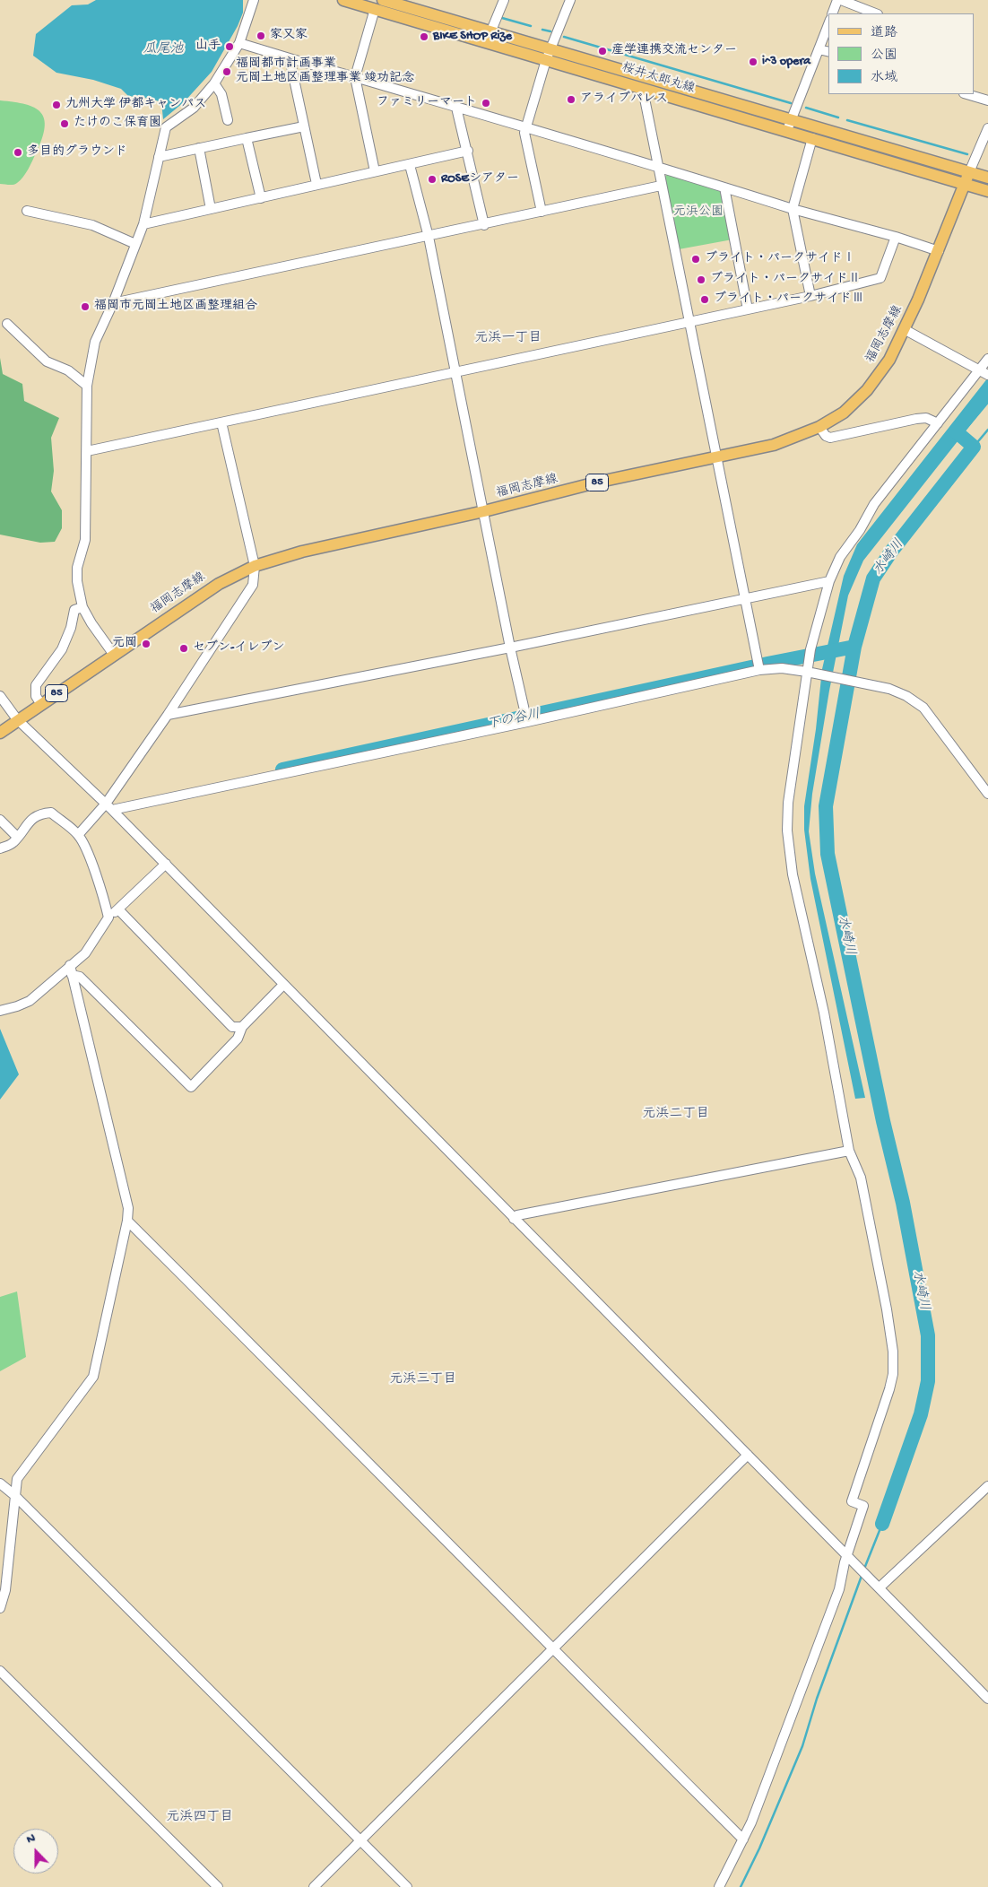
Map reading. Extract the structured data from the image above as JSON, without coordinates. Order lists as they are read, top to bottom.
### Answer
{
  "streets": {
    "main road": ["桜井太郎丸線", "福岡志摩線", "85"]
  },
  "crossings": [
    ["桜井太郎丸線", "福岡志摩線"]
  ],
  "districts": [
    "元浜一丁目",
    "元浜二丁目",
    "元浜三丁目",
    "元浜四丁目"
  ],
  "water": ["瓜尾池", "水崎川", "下の谷川"],
  "parks": ["元浜公園"],
  "places": [
    "家又家",
    "BIKE SHOP Rize",
    "山手",
    "産学連携交流センター",
    "i^3 opera",
    "福岡都市計画事業 元岡土地区画整理事業 竣功記念",
    "アライブパレス",
    "ファミリーマート",
    "九州大学 伊都キャンパス",
    "たけのこ保育園",
    "多目的グラウンド",
    "ROSEシアター",
    "ブライト・パークサイドⅠ",
    "ブライト・パークサイドⅡ",
    "ブライト・パークサイドⅢ",
    "福岡市元岡土地区画整理組合",
    "元岡",
    "セブン-イレブン"
  ],
  "legend": ["道路", "公園", "水域"],
  "north": "top"
}
